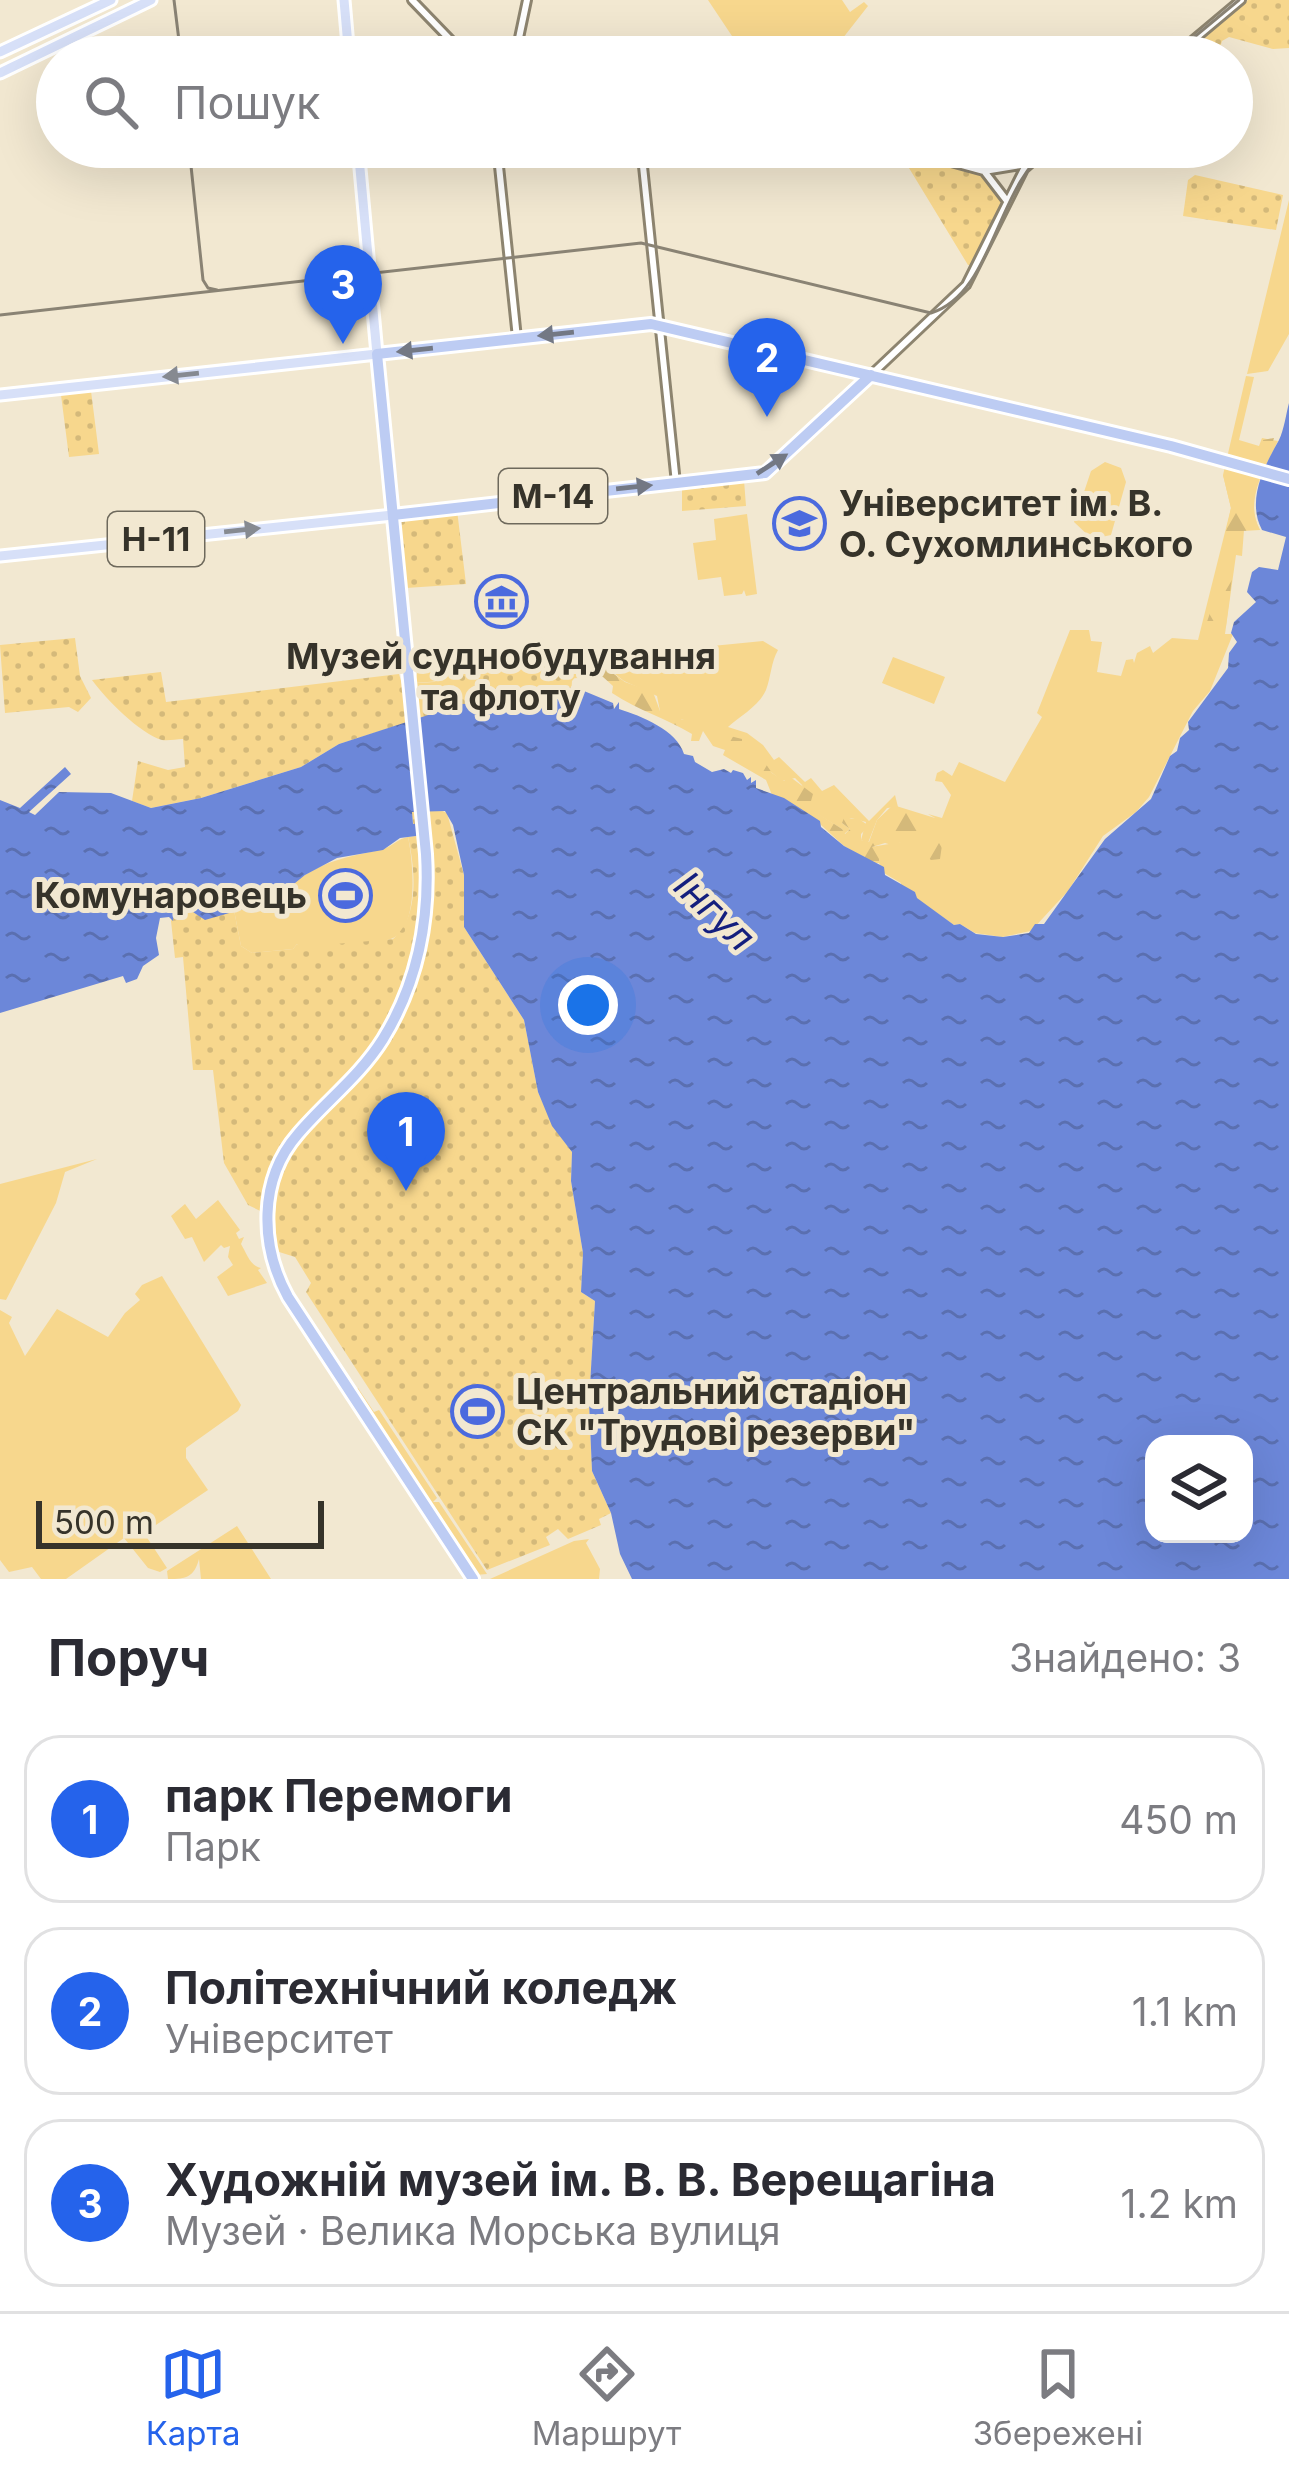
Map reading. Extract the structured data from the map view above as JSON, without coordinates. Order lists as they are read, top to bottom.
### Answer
{
  "streets": {
    "highway": ["М-14"],
    "main road": ["Н-11"]
  },
  "crossings": [
    ["М-14", "Н-11"]
  ],
  "water": ["Інгул"],
  "places": {
    "school or university": ["Університет ім. В. О. Сухомлинського"],
    "museum": ["Музей суднобудування та флоту"],
    "sports": ["Комунаровець", "Центральний стадіон СК \"Трудові резерви\""]
  },
  "scale_bar": "500 m",
  "page": {
    "search": "Пошук",
    "pins": ["3", "2", "1"],
    "scale": "500 m",
    "heading": ["Поруч", "Знайдено: 3"],
    "list": [
      {
        "mark": "1",
        "name": "парк Перемоги",
        "note": "Парк",
        "value": "450 m"
      },
      {
        "mark": "2",
        "name": "Політехнічний коледж",
        "note": "Університет",
        "value": "1.1 km"
      },
      {
        "mark": "3",
        "name": "Художній музей ім. В. В. Верещагіна",
        "note": "Музей · Велика Морська вулиця",
        "value": "1.2 km"
      }
    ],
    "nav": ["Карта", "Маршрут", "Збережені"]
  }
}
